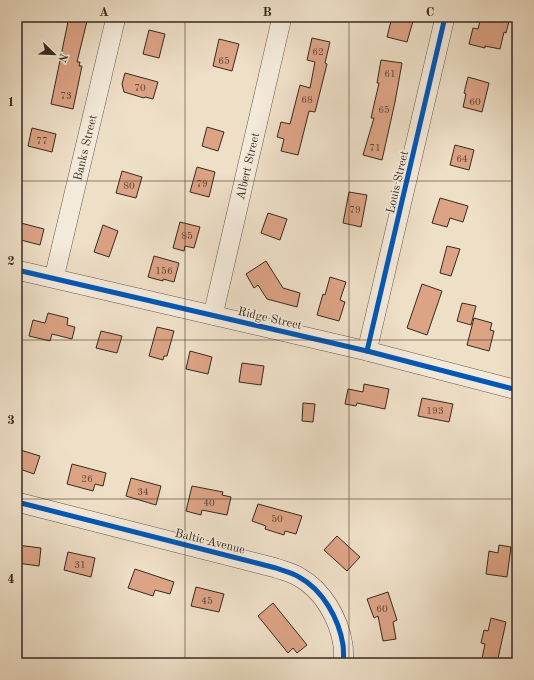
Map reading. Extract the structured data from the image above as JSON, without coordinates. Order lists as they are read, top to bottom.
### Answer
{
  "streets": {
    "street": [
      "Banks Street",
      "Albert Street",
      "Louis Street",
      "Ridge Street",
      "Baltic Avenue"
    ]
  },
  "crossings": [
    ["Banks Street", "Ridge Street"],
    ["Albert Street", "Ridge Street"],
    ["Louis Street", "Ridge Street"]
  ],
  "house_numbers": [
    "62",
    "65",
    "61",
    "70",
    "73",
    "68",
    "60",
    "65",
    "77",
    "71",
    "64",
    "79",
    "80",
    "79",
    "85",
    "156",
    "193",
    "26",
    "34",
    "40",
    "50",
    "31",
    "45",
    "60"
  ],
  "north": "bottom right",
  "grid": {
    "columns": ["A", "B", "C"],
    "rows": [
      "1",
      "2",
      "3",
      "4"
    ]
  }
}
